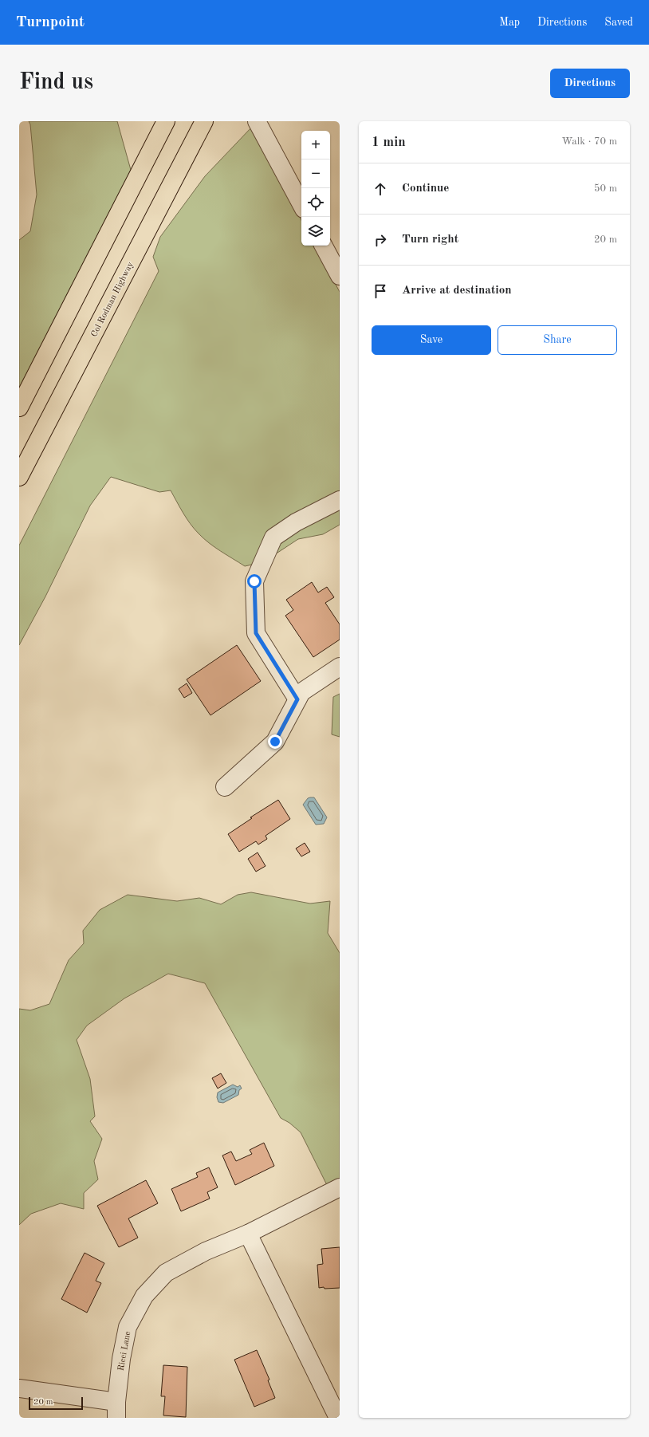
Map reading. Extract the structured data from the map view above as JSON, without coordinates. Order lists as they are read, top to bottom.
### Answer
{
  "streets": {
    "highway": ["Col Rodman Highway"],
    "street": ["Ricci Lane"]
  },
  "scale_bar": "20 m",
  "page": {
    "header": "Turnpoint",
    "nav": ["Map", "Directions", "Saved"],
    "buttons": [
      "Directions",
      ["Save", "Share"]
    ],
    "title": "Find us",
    "heading": ["1 min", "Walk · 70 m"],
    "map_buttons": ["+", "−"],
    "list": [
      ["Continue", "50 m"],
      ["Turn right", "20 m"],
      "Arrive at destination"
    ],
    "scale": "20 m"
  }
}
